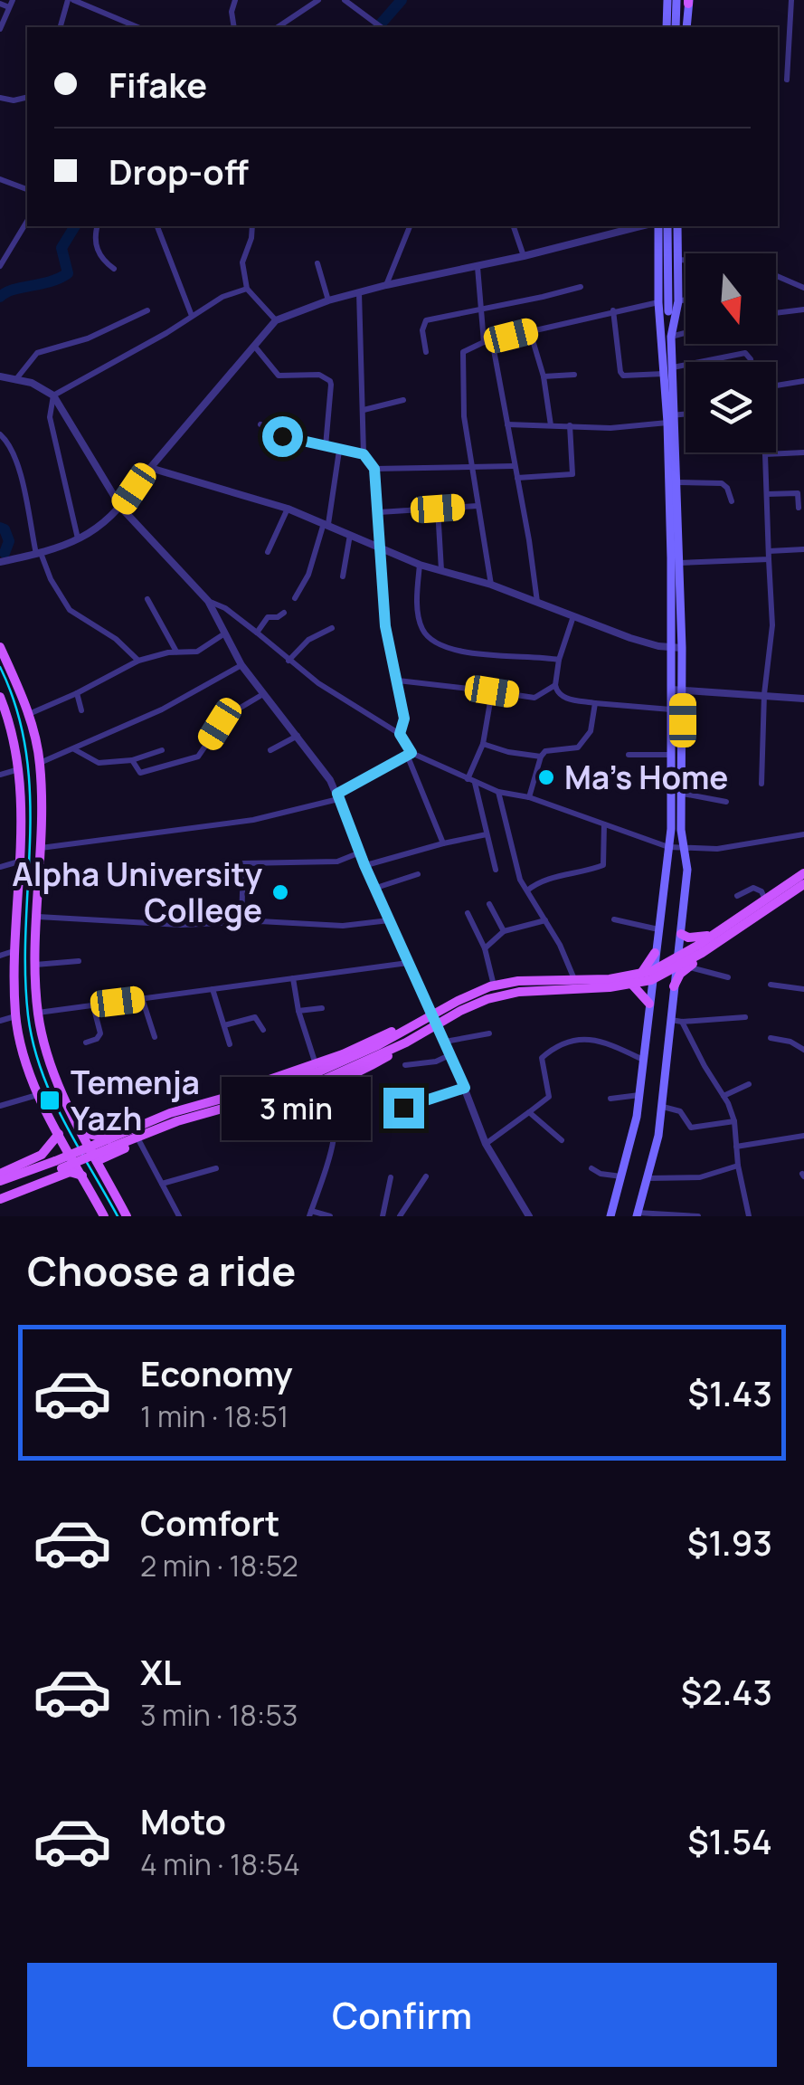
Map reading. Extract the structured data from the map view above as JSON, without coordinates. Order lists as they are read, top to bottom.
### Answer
{
  "places": {
    "other": ["Ma's Home", "Alpha University College"],
    "transit": ["Temenja Yazh"]
  },
  "north": "bottom",
  "page": {
    "banner": ["Fifake", "Drop-off"],
    "bubble": "3 min",
    "heading": "Choose a ride",
    "list": [
      {
        "name": "Economy",
        "note": "1 min · 18:51",
        "value": "$1.43"
      },
      {
        "name": "Comfort",
        "note": "2 min · 18:52",
        "value": "$1.93"
      },
      {
        "name": "XL",
        "note": "3 min · 18:53",
        "value": "$2.43"
      },
      {
        "name": "Moto",
        "note": "4 min · 18:54",
        "value": "$1.54"
      }
    ],
    "buttons": "Confirm"
  }
}
